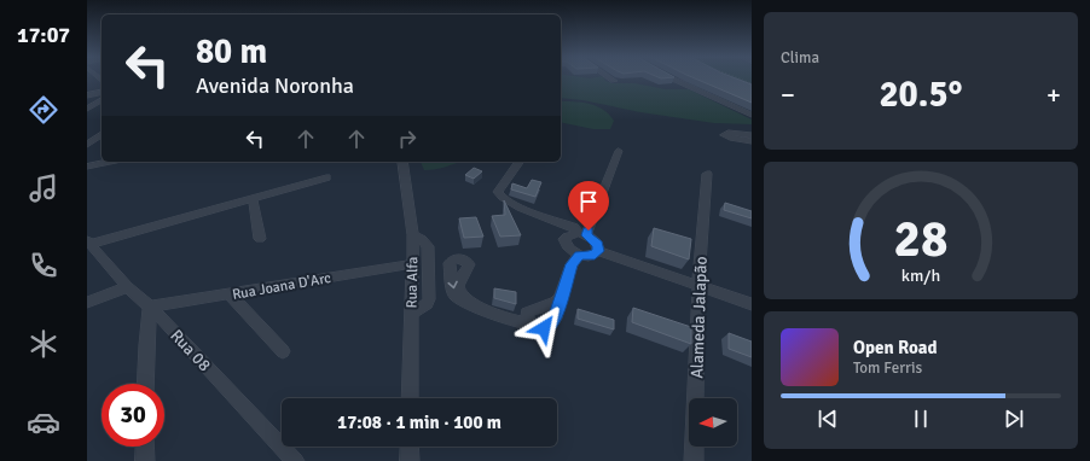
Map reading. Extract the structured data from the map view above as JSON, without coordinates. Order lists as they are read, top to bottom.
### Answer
{
  "streets": {
    "street": [
      "Rua Alfa",
      "Rua Joana D'Arc",
      "Alameda Jalapão",
      "Rua 08"
    ]
  },
  "crossings": [
    ["Rua Alfa", "Rua Joana D'Arc"],
    ["Rua Joana D'Arc", "Rua 08"]
  ],
  "north": "left",
  "page": {
    "tabs": "17:07",
    "tile": "Clima",
    "turn": ["80 m", "Avenida Noronha"],
    "heat": ["−", "20.5°", "+"],
    "song": ["Open Road", "Tom Ferris"],
    "limit": "30",
    "trip": "17:08 · 1 min · 100 m",
    "gauge": ["28", "km/h"]
  }
}
